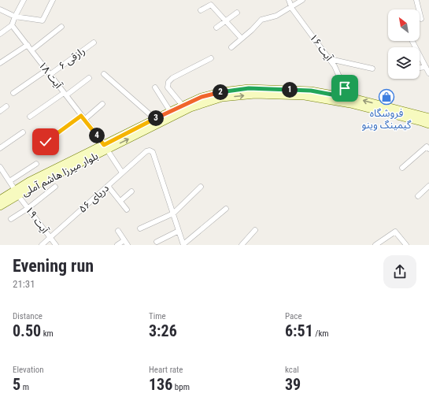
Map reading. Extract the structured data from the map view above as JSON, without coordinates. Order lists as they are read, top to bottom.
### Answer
{
  "streets": {
    "main road": ["بلوار میرزا هاشم آملی"],
    "street": [
      "آیت ۱۶",
      "رازقی ۶",
      "آیت ۱۸",
      "دریای ۵۶",
      "آیت ۱۹"
    ]
  },
  "crossings": [
    ["آیت ۱۶", "بلوار میرزا هاشم آملی"],
    ["رازقی ۶", "آیت ۱۸"],
    ["آیت ۱۸", "بلوار میرزا هاشم آملی"],
    ["آیت ۱۸", "دریای ۵۶"],
    ["بلوار میرزا هاشم آملی", "آیت ۱۹"],
    ["دریای ۵۶", "آیت ۱۹"]
  ],
  "places": {
    "shop": ["فروشگاه گیمینگ وینو"]
  },
  "north": "top left",
  "page": {
    "pins": [
      "1",
      "2",
      "3",
      "4"
    ],
    "heading": ["Evening run", "21:31"],
    "stats": [
      ["Distance", "0.50 km"],
      ["Time", "3:26"],
      ["Pace", "6:51 /km"],
      ["Elevation", "5 m"],
      ["Heart rate", "136 bpm"],
      ["kcal", "39"]
    ]
  }
}
